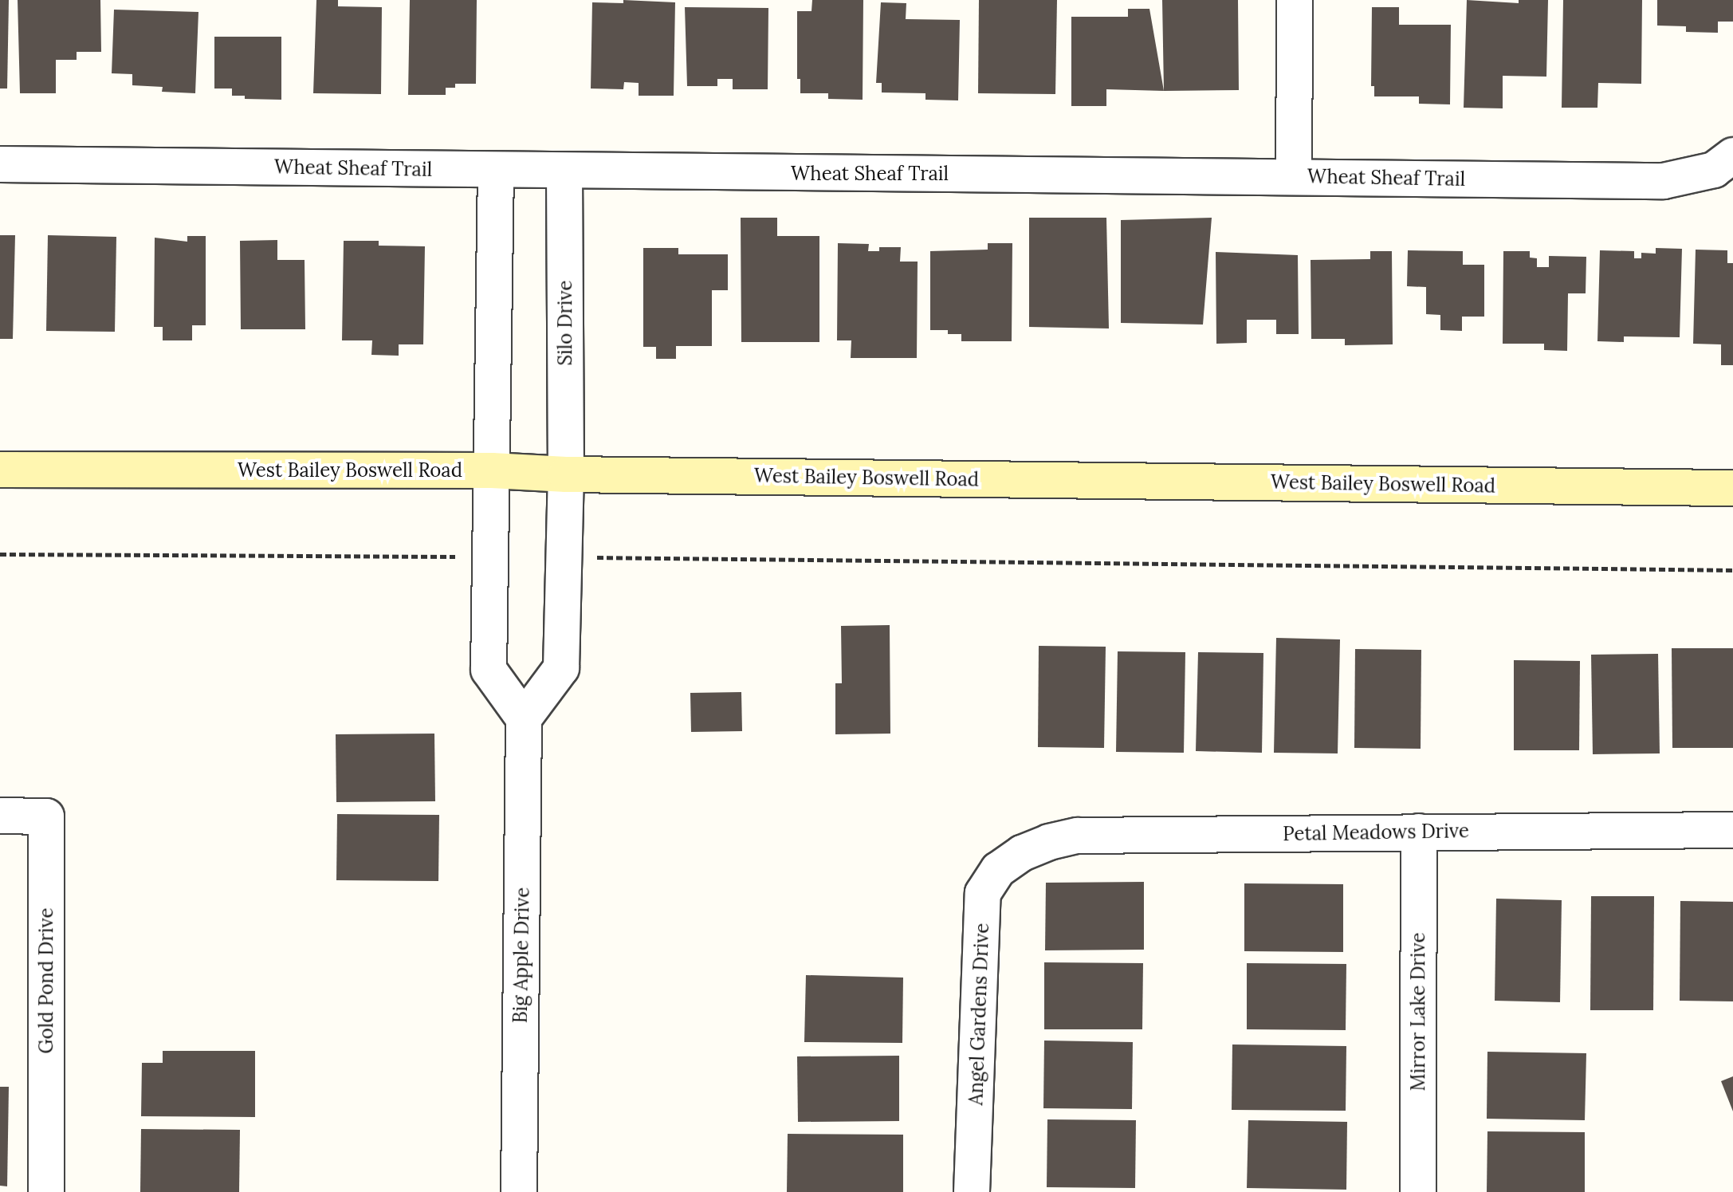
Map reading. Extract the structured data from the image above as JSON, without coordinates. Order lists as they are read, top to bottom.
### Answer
{
  "streets": {
    "main road": ["West Bailey Boswell Road"],
    "street": [
      "Wheat Sheaf Trail",
      "Silo Drive",
      "Petal Meadows Drive",
      "Big Apple Drive",
      "Gold Pond Drive",
      "Mirror Lake Drive",
      "Angel Gardens Drive"
    ]
  },
  "crossings": [
    ["Wheat Sheaf Trail", "Silo Drive"],
    ["Silo Drive", "West Bailey Boswell Road"],
    ["Petal Meadows Drive", "Mirror Lake Drive"],
    ["Petal Meadows Drive", "Angel Gardens Drive"]
  ]
}
